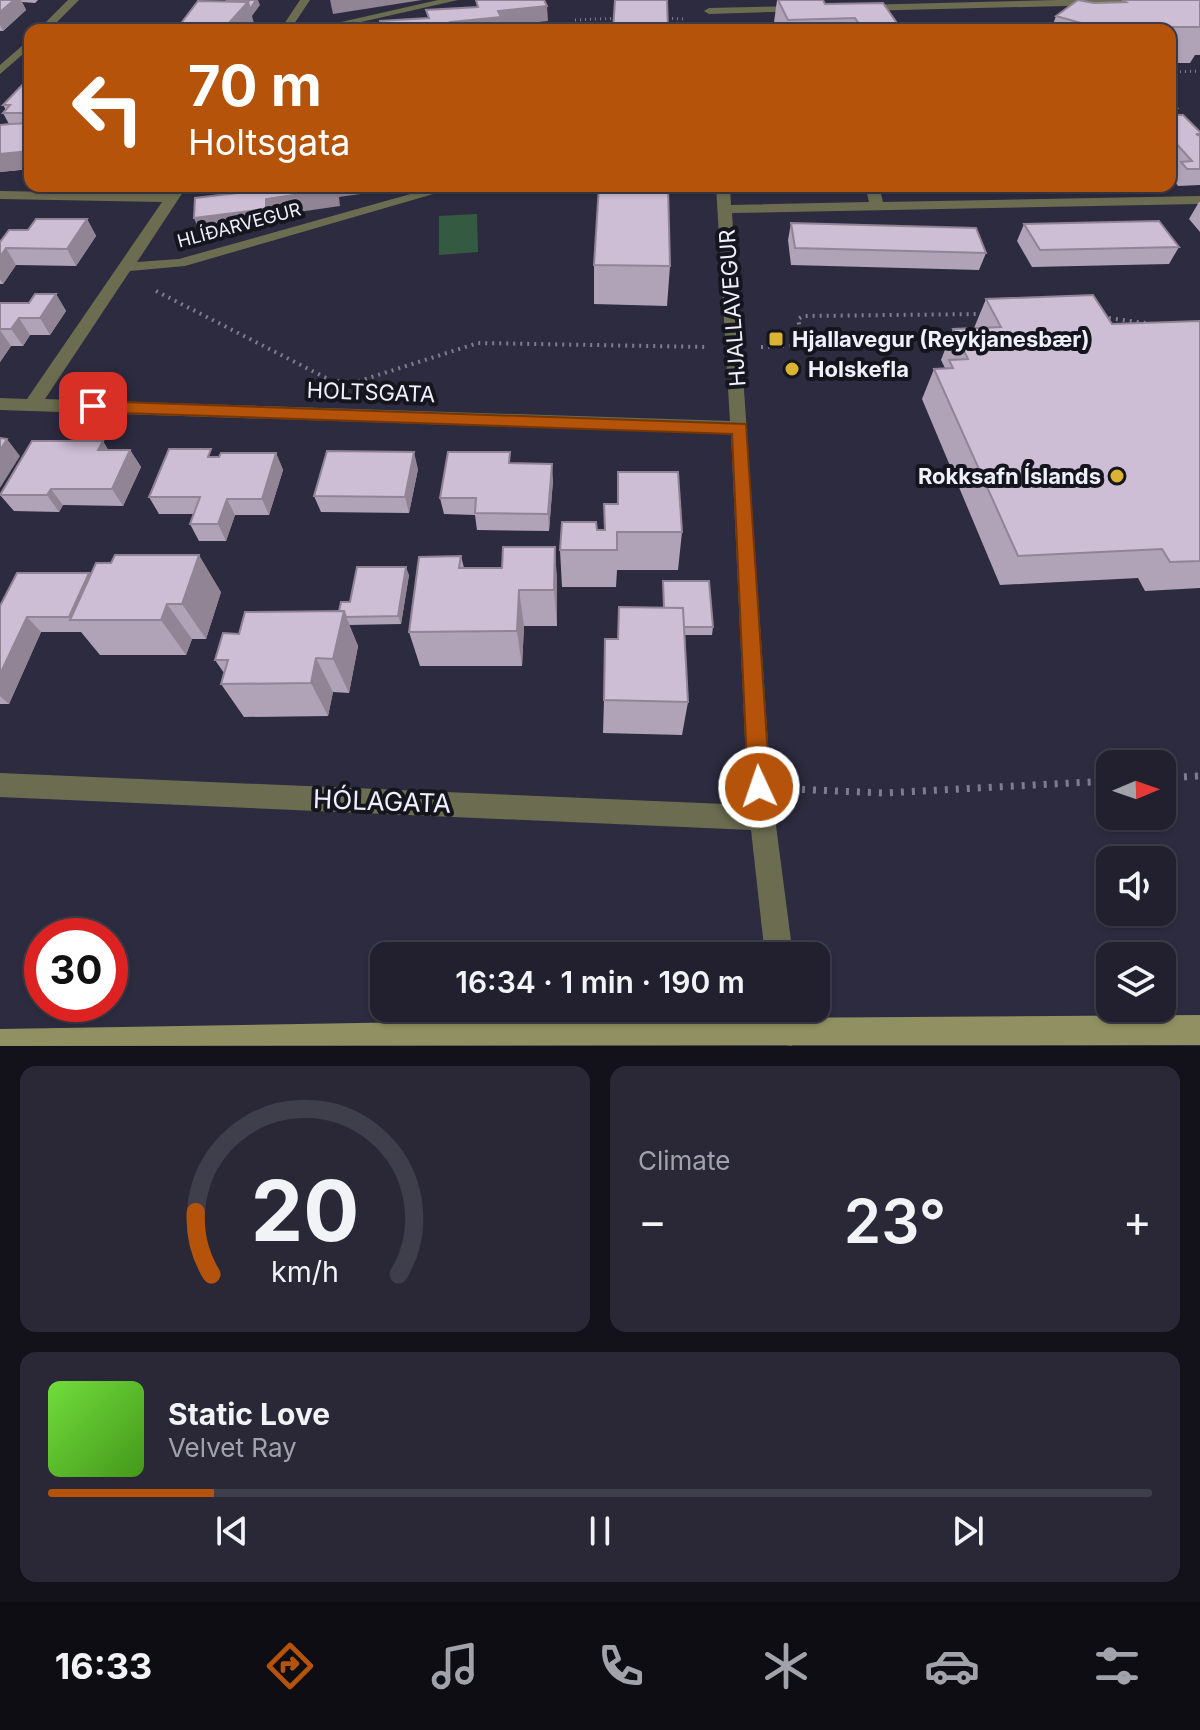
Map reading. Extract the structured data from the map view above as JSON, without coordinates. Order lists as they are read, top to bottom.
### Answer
{
  "streets": {
    "street": [
      "HLÍÐARVEGUR",
      "HJALLAVEGUR",
      "HOLTSGATA",
      "HÓLAGATA"
    ]
  },
  "crossings": [
    ["HLÍÐARVEGUR", "HOLTSGATA"],
    ["HJALLAVEGUR", "HOLTSGATA"],
    ["HJALLAVEGUR", "HÓLAGATA"]
  ],
  "places": {
    "transit": ["Hjallavegur (Reykjanesbær)"],
    "other": ["Holskefla", "Rokksafn Íslands"]
  },
  "north": "right",
  "page": {
    "turn": ["70 m", "Holtsgata"],
    "limit": "30",
    "trip": "16:34 · 1 min · 190 m",
    "tile": "Climate",
    "heat": ["−", "23°", "+"],
    "song": ["Static Love", "Velvet Ray"],
    "tabs": "16:33",
    "gauge": ["20", "km/h"]
  }
}
